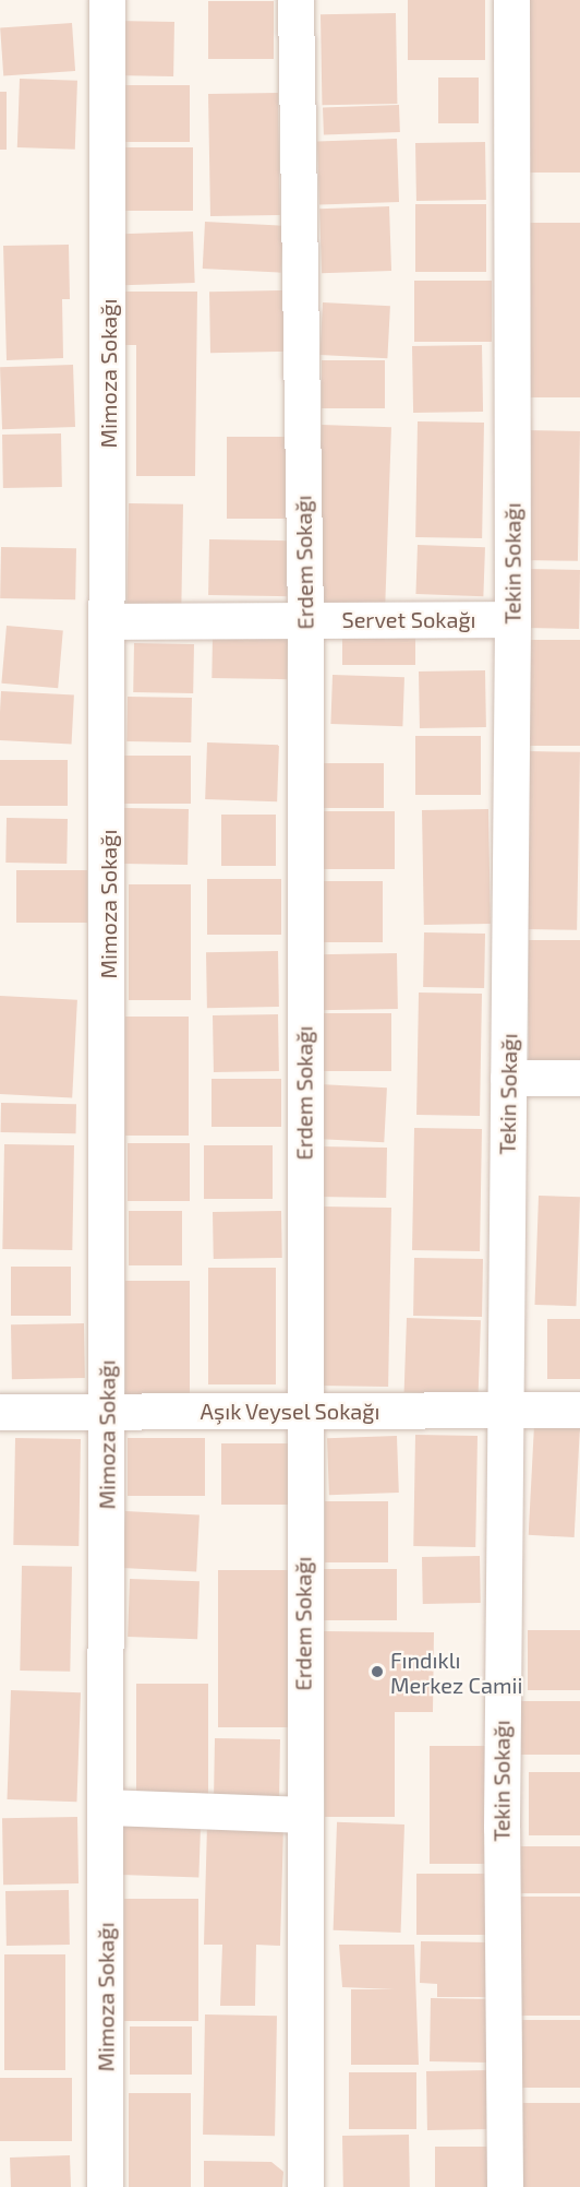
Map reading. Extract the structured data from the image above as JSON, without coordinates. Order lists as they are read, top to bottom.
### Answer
{
  "streets": {
    "street": [
      "Mimoza Sokağı",
      "Erdem Sokağı",
      "Tekin Sokağı",
      "Servet Sokağı",
      "Aşık Veysel Sokağı"
    ]
  },
  "crossings": [
    ["Mimoza Sokağı", "Servet Sokağı"],
    ["Mimoza Sokağı", "Aşık Veysel Sokağı"],
    ["Erdem Sokağı", "Servet Sokağı"],
    ["Erdem Sokağı", "Aşık Veysel Sokağı"],
    ["Tekin Sokağı", "Servet Sokağı"],
    ["Tekin Sokağı", "Aşık Veysel Sokağı"]
  ],
  "places": ["Fındıklı Merkez Camii"]
}
